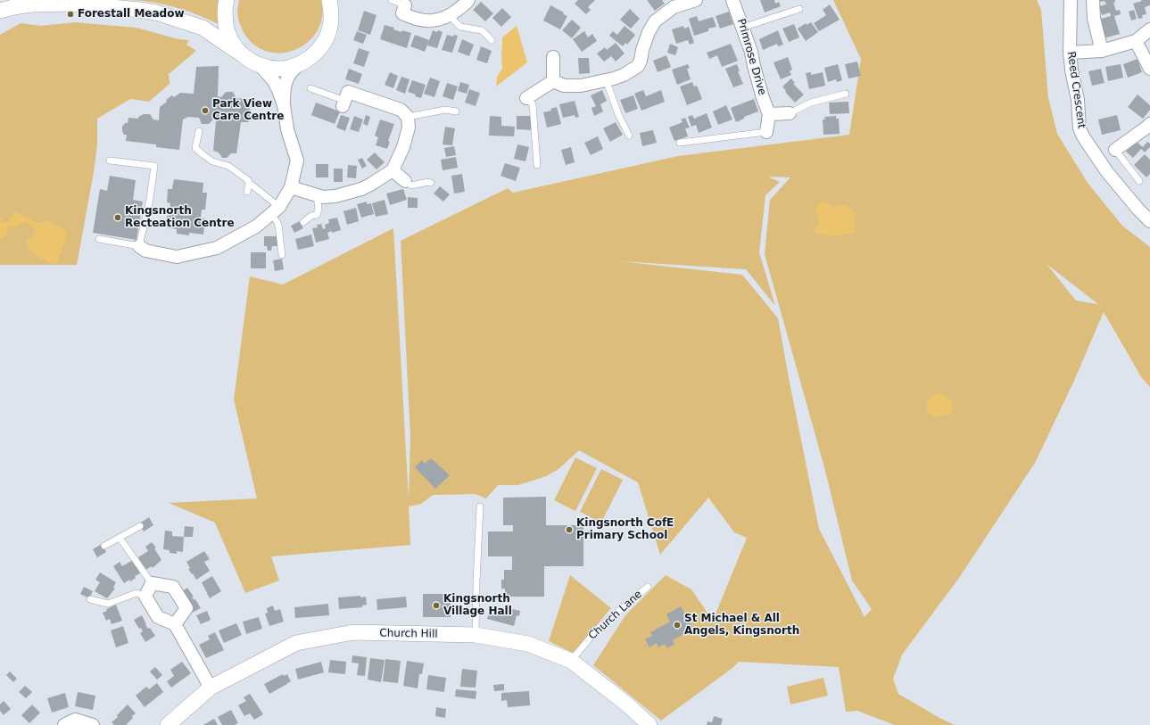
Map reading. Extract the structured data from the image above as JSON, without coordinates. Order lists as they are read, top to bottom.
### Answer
{
  "streets": {
    "street": ["Primrose Drive", "Reed Crescent", "Church Hill"],
    "lane": ["Church Lane"]
  },
  "crossings": [
    ["Church Lane", "Church Hill"]
  ],
  "places": [
    "Forestall Meadow",
    "Park View Care Centre",
    "Kingsnorth Recteation Centre",
    "Kingsnorth CofE Primary School",
    "Kingsnorth Village Hall",
    "St Michael & All Angels, Kingsnorth"
  ]
}
